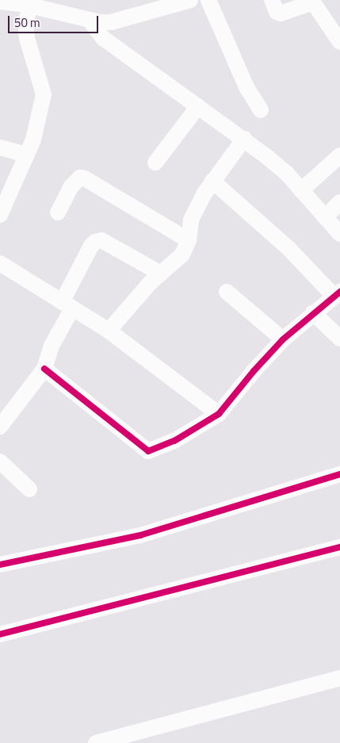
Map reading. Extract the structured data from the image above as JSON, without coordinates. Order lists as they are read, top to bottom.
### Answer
{
  "scale_bar": "50 m"
}
